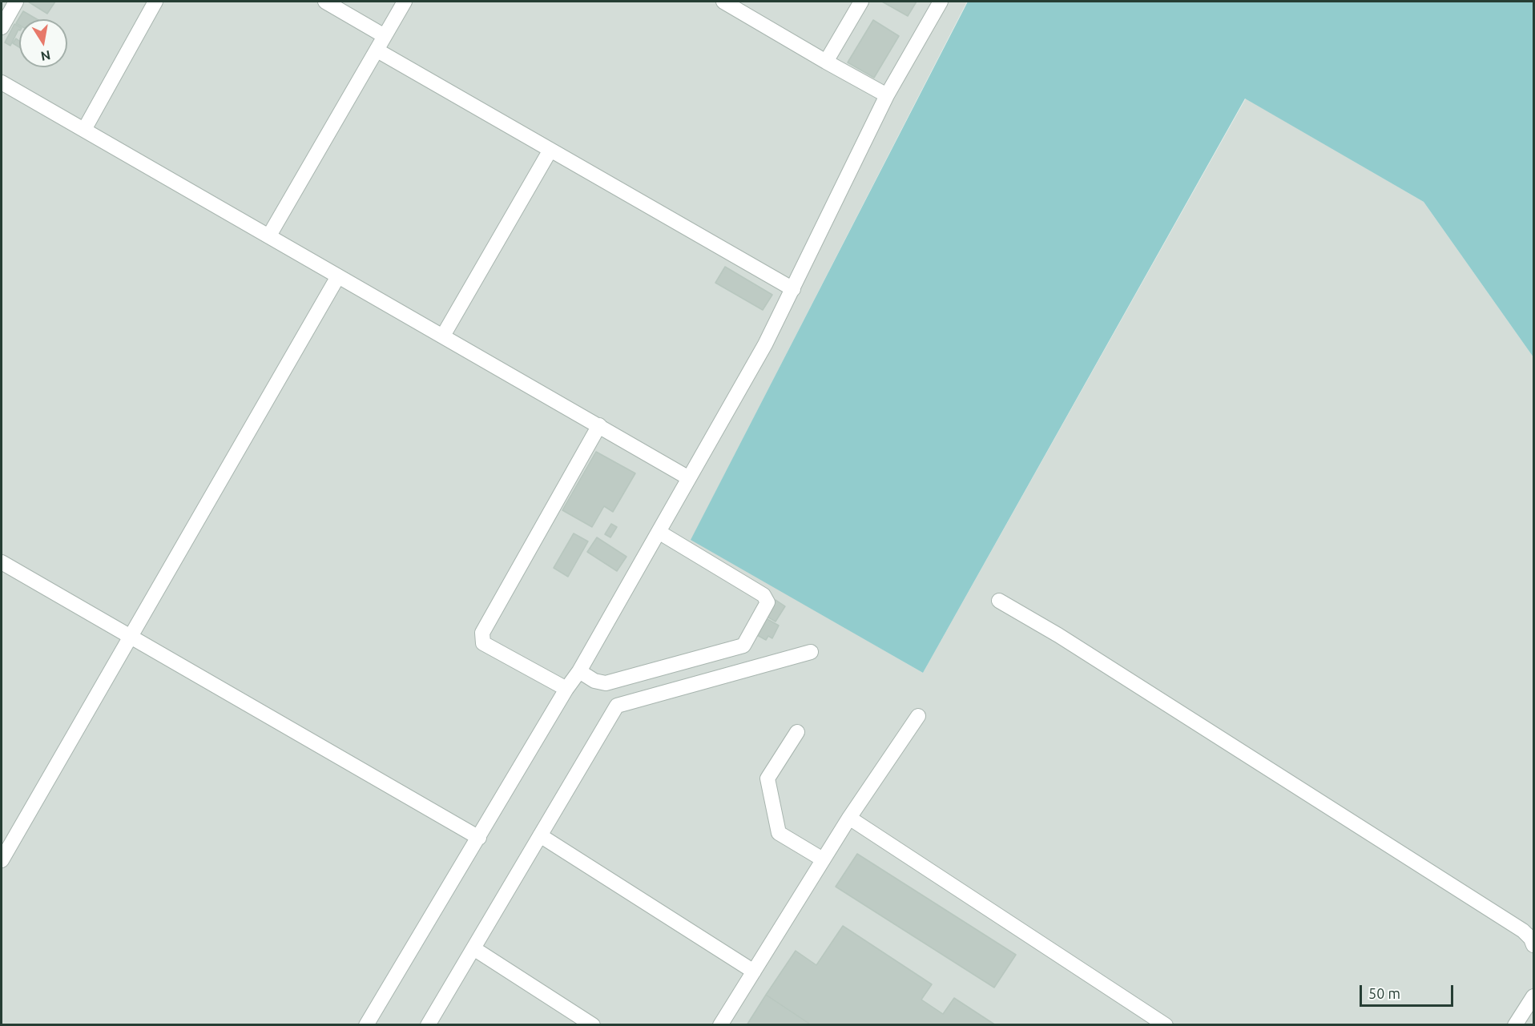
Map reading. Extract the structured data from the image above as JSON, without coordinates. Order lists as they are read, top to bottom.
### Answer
{
  "scale_bar": "50 m",
  "north": "bottom"
}
